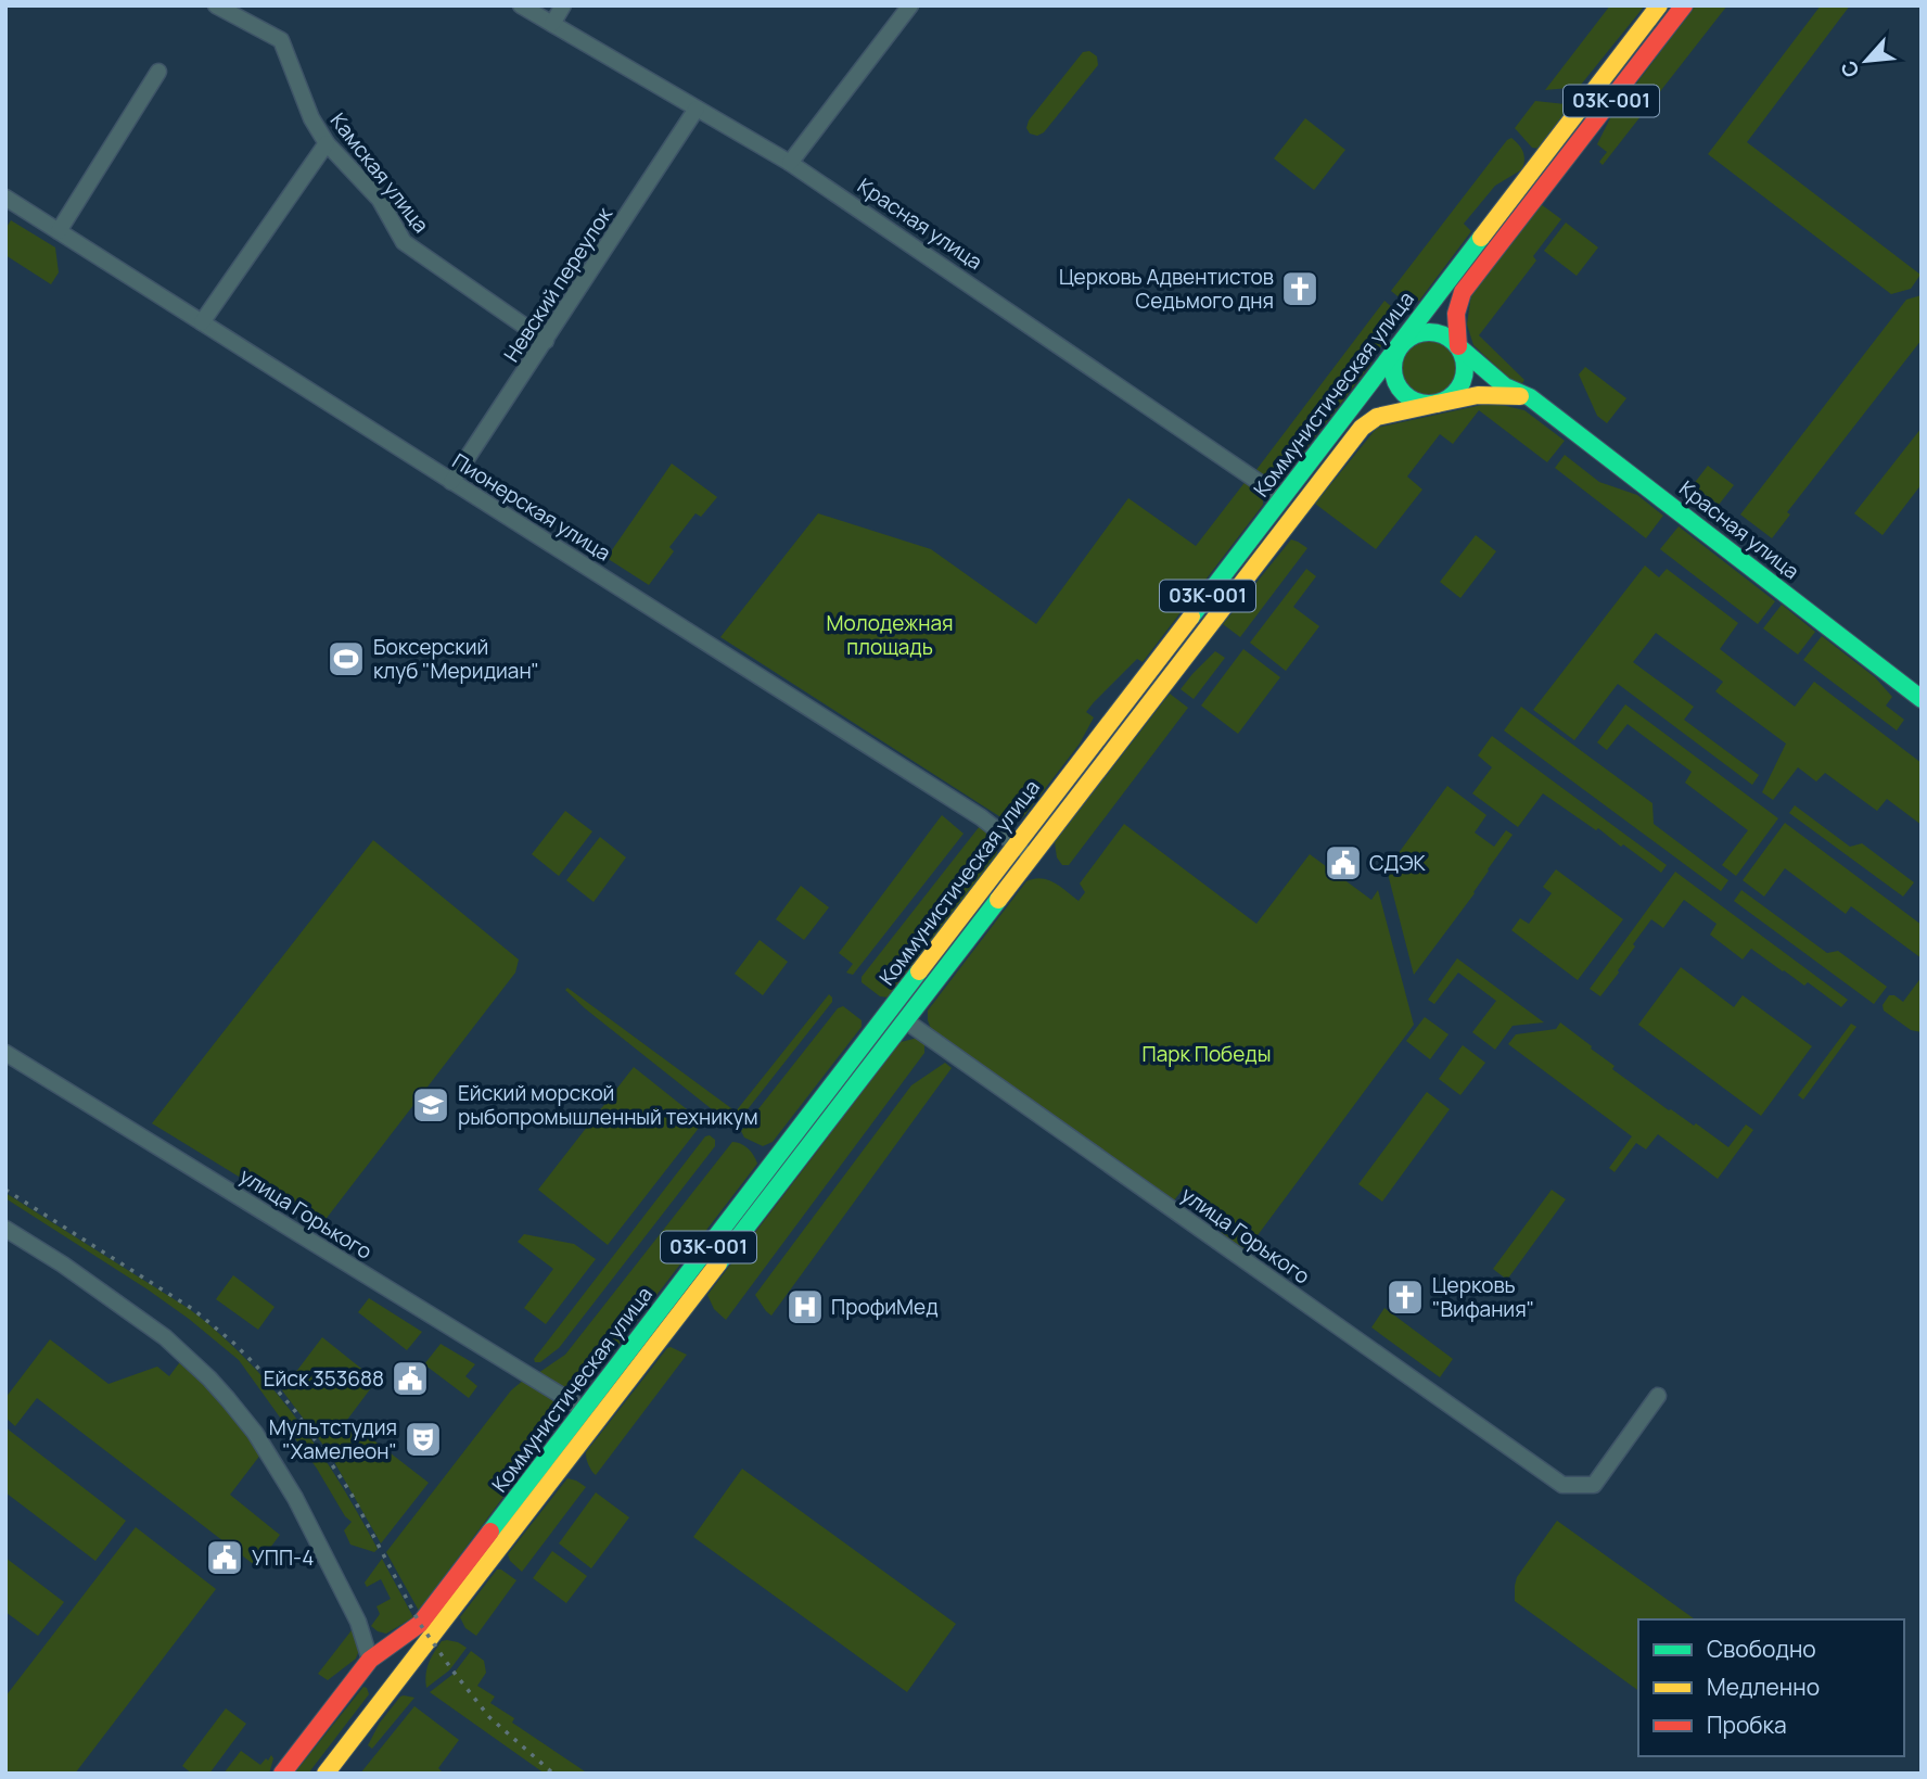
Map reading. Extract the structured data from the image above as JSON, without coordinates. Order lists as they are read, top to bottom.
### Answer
{
  "streets": {
    "main road": ["03К-001", "Красная улица", "Коммунистическая улица"],
    "street": [
      "Камская улица",
      "Невский переулок",
      "Пионерская улица",
      "улица Горького"
    ]
  },
  "crossings": [
    ["03К-001", "Красная улица"],
    ["03К-001", "Коммунистическая улица"],
    ["Камская улица", "Невский переулок"],
    ["Красная улица", "Невский переулок"],
    ["Красная улица", "Коммунистическая улица"],
    ["Невский переулок", "Пионерская улица"],
    ["Коммунистическая улица", "Пионерская улица"],
    ["Коммунистическая улица", "улица Горького"]
  ],
  "parks": ["Молодежная площадь", "Парк Победы"],
  "places": {
    "church": ["Церковь Адвентистов Седьмого дня", "Церковь \"Вифания\""],
    "sports": ["Боксерский клуб \"Меридиан\""],
    "public building": ["СДЭК", "Ейск 353688", "УПП-4"],
    "school or university": ["Ейский морской рыбопромышленный техникум"],
    "hospital": ["ПрофиМед"],
    "theatre": ["Мультстудия \"Хамелеон\""]
  },
  "legend": ["Свободно", "Медленно", "Пробка"],
  "north": "bottom left"
}
